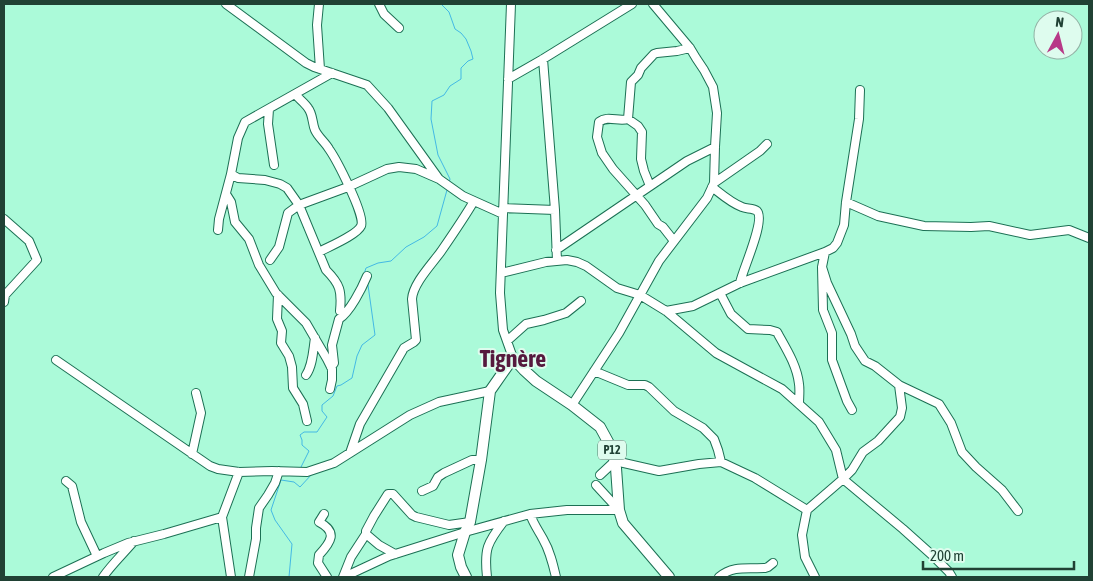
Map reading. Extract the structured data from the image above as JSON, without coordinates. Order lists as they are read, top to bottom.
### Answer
{
  "streets": {
    "main road": ["P12"]
  },
  "districts": ["Tignère"],
  "scale_bar": "200 m",
  "north": "top"
}
